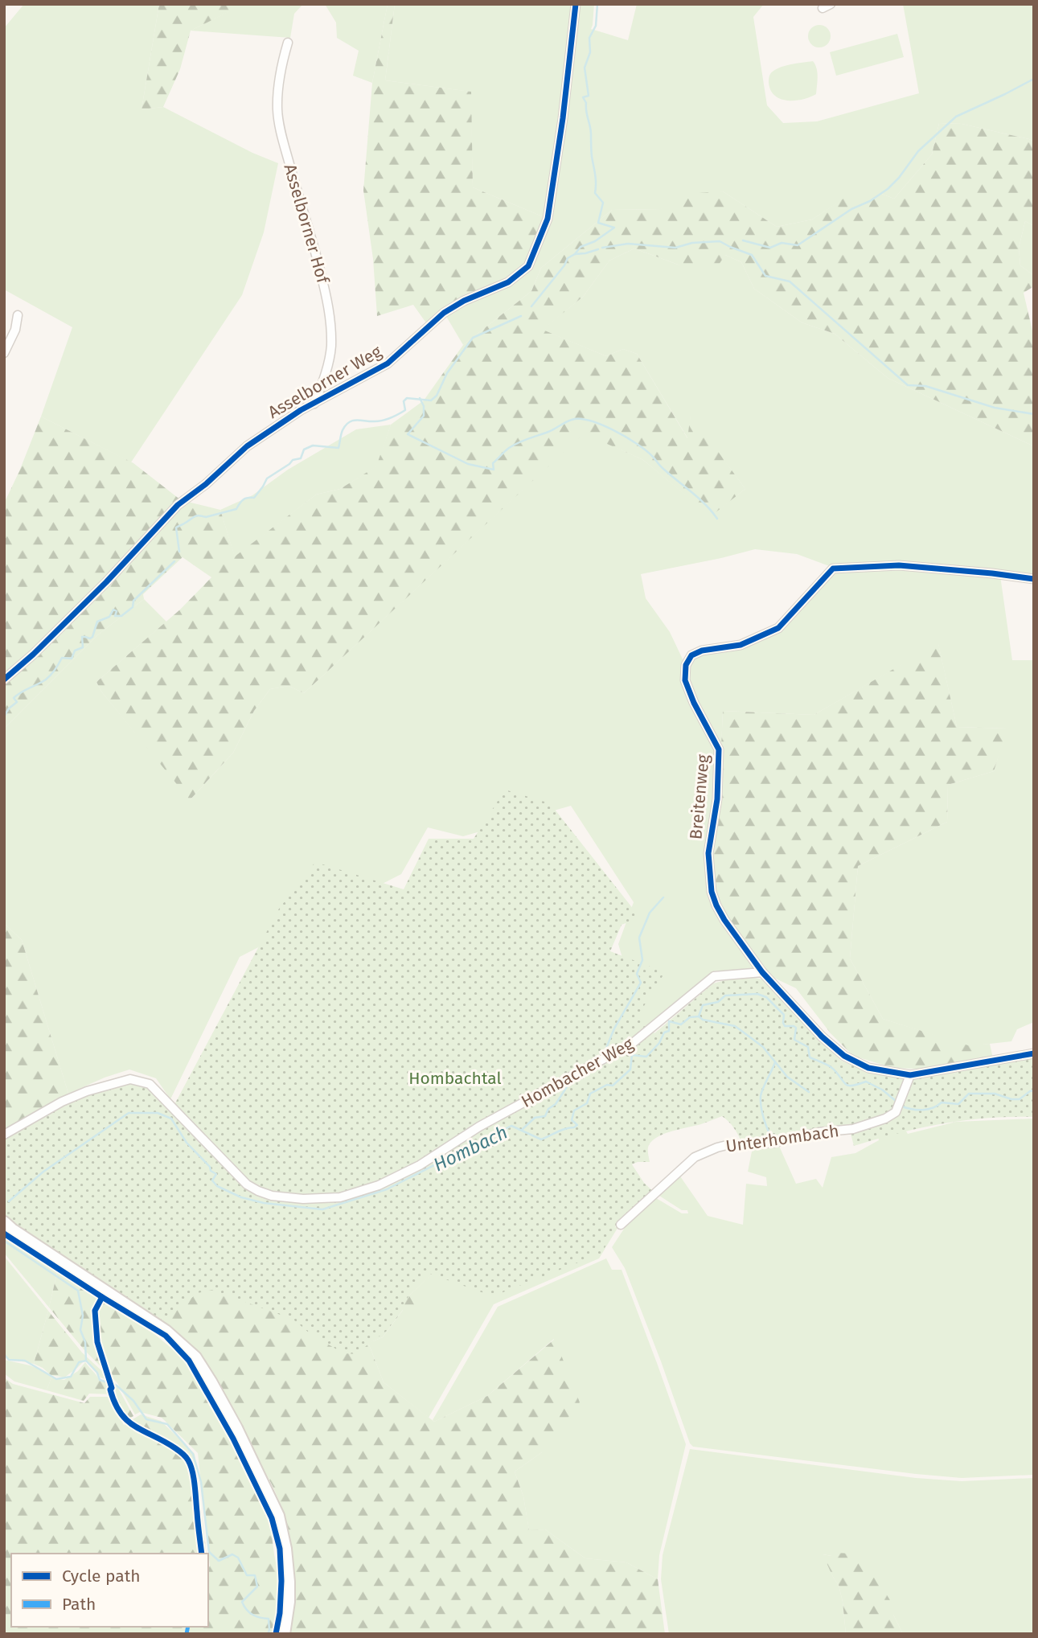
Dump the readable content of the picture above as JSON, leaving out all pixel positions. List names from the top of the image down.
{
  "streets": {
    "street": [
      "Asselborner Hof",
      "Asselborner Weg",
      "Breitenweg",
      "Hombacher Weg",
      "Unterhombach"
    ]
  },
  "crossings": [
    ["Asselborner Hof", "Asselborner Weg"],
    ["Breitenweg", "Hombacher Weg"]
  ],
  "water": ["Hombach"],
  "parks": ["Hombachtal"],
  "legend": ["Cycle path", "Path"]
}
